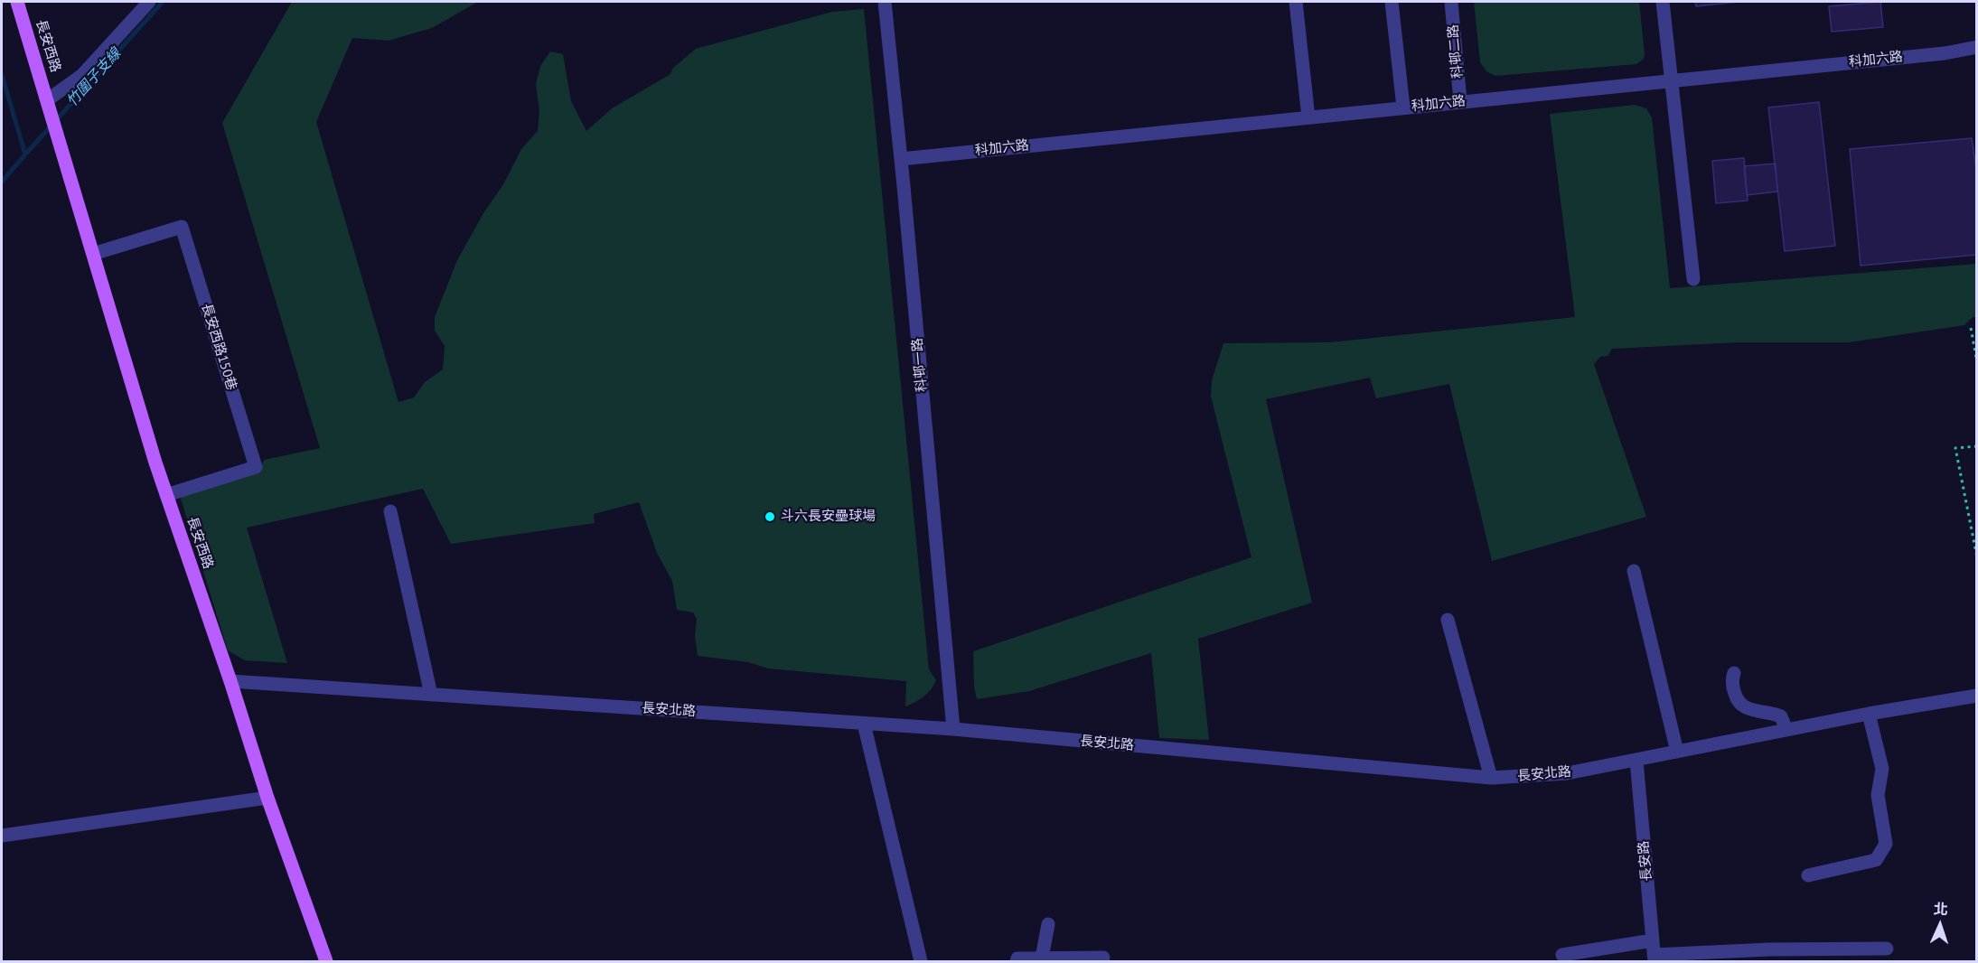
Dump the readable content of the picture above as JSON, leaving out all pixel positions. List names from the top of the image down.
{
  "streets": {
    "main road": ["長安西路"],
    "street": [
      "科邨二路",
      "科加六路",
      "長安西路150巷",
      "科邨一路",
      "長安北路",
      "長安路"
    ]
  },
  "crossings": [
    ["長安西路", "長安西路150巷"],
    ["長安西路", "長安北路"],
    ["科邨二路", "科加六路"],
    ["科加六路", "科邨一路"],
    ["科邨一路", "長安北路"],
    ["長安北路", "長安路"]
  ],
  "water": ["竹圍子支線"],
  "places": ["斗六長安壘球場"],
  "north": "top"
}
